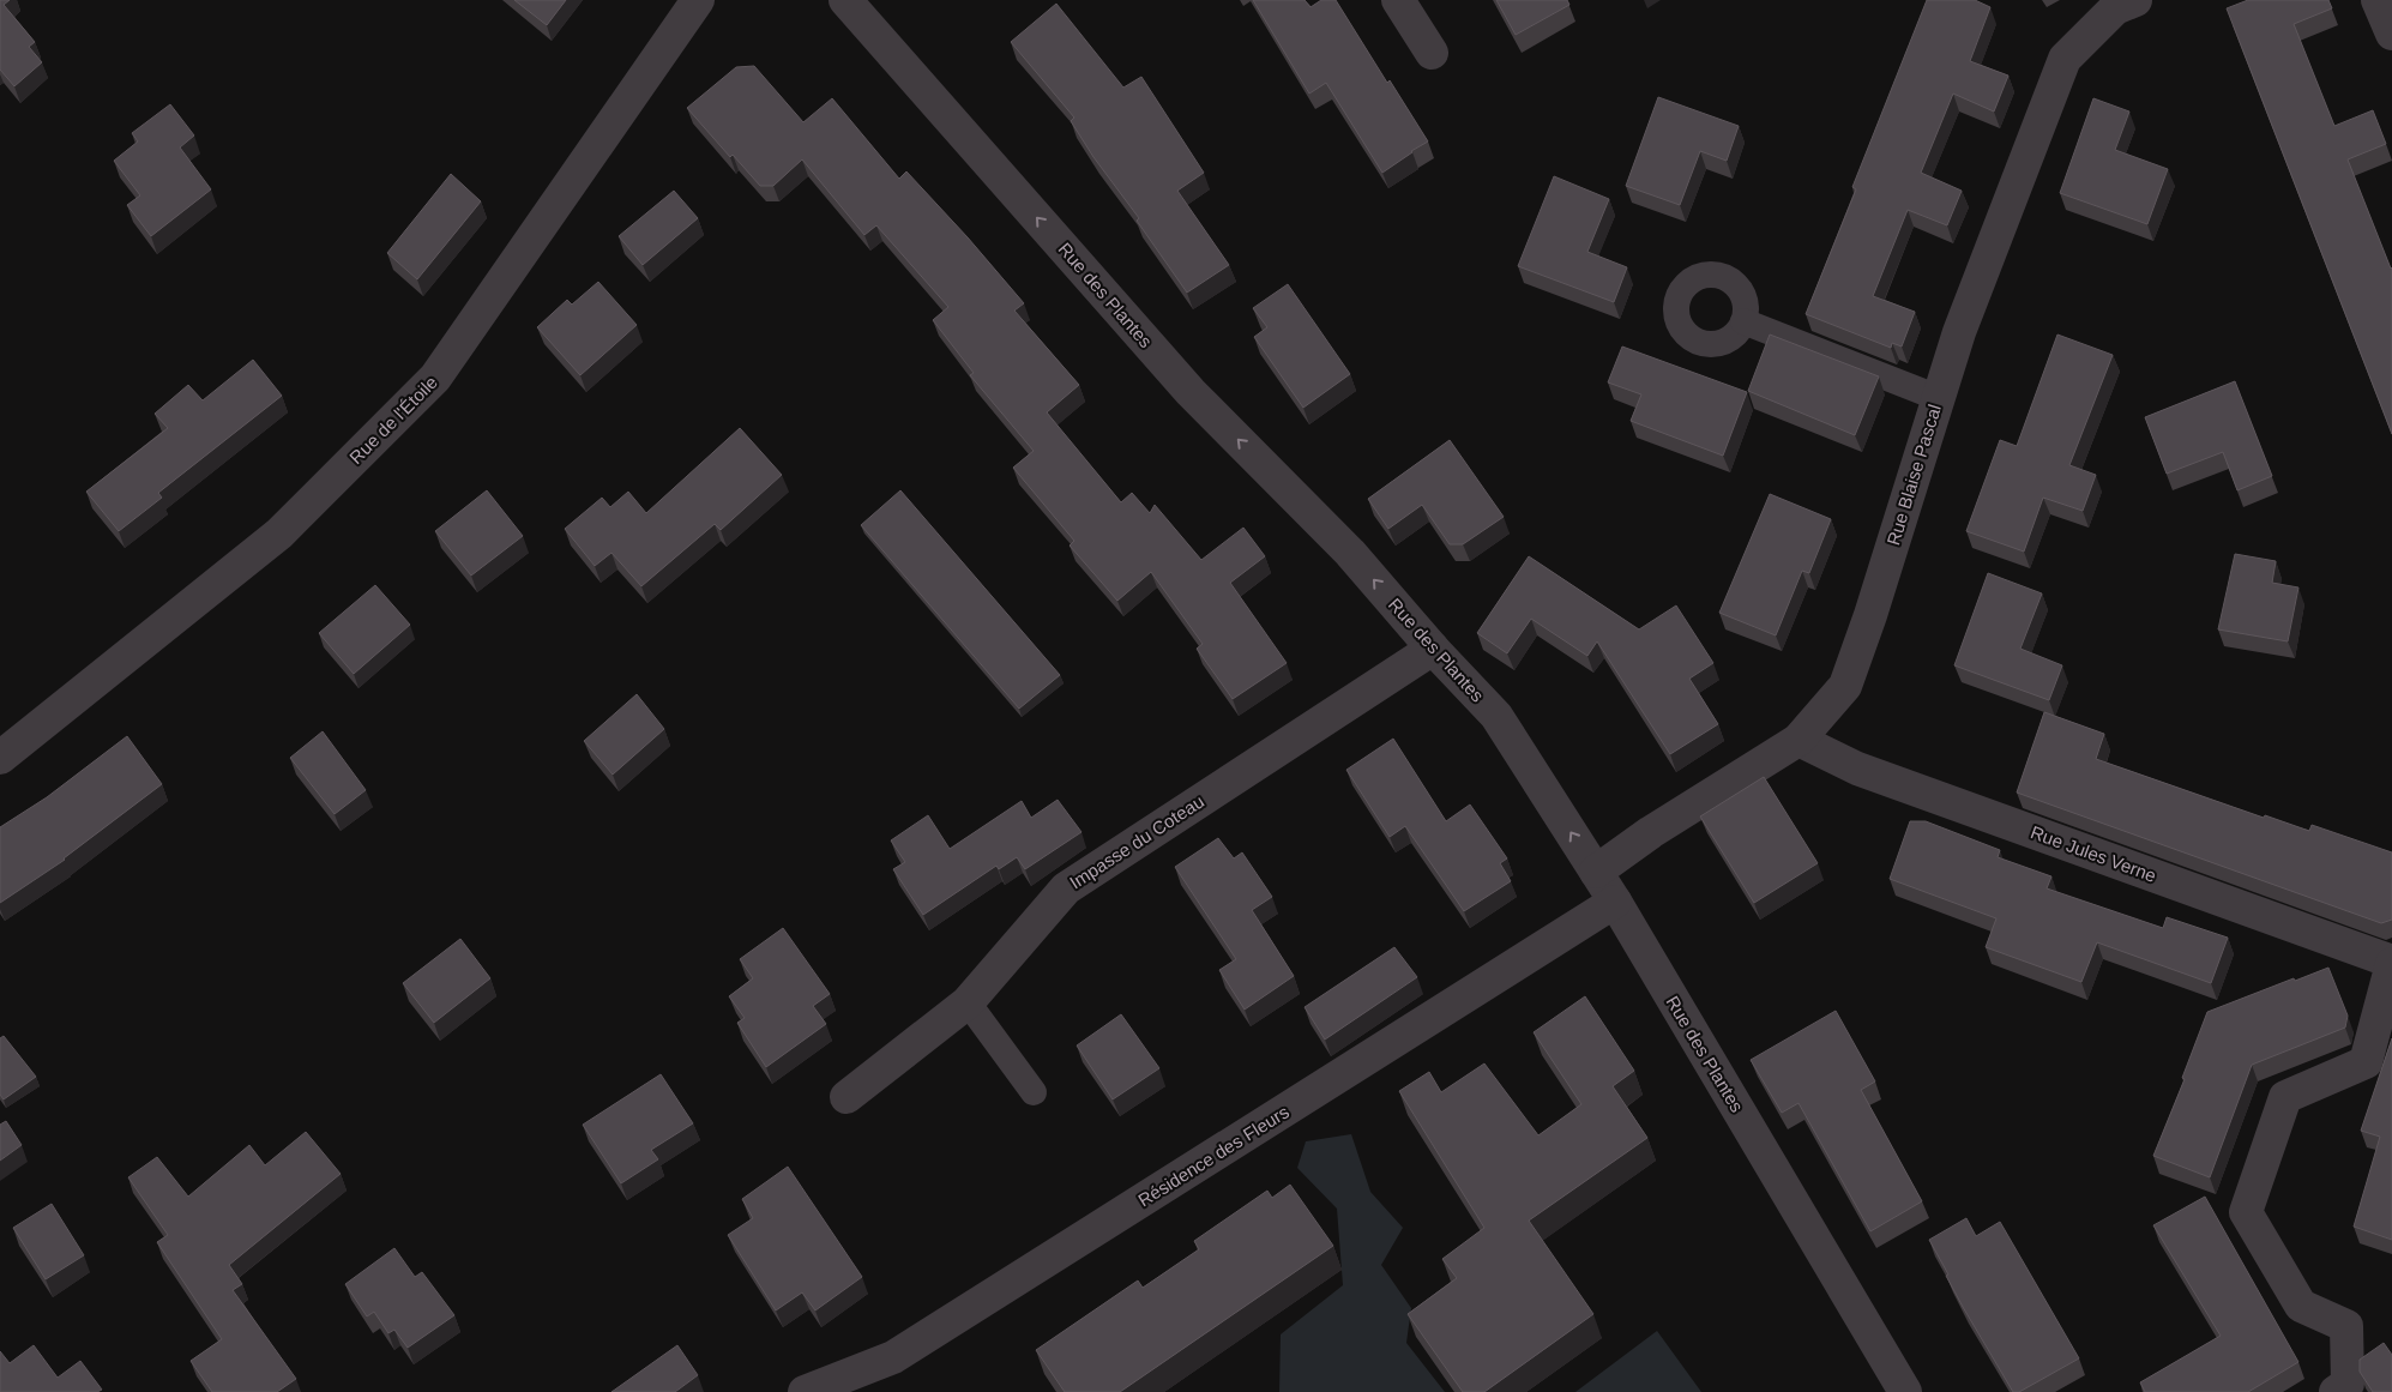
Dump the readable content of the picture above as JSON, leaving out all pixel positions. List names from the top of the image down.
{
  "streets": {
    "street": [
      "Rue des Plantes",
      "Rue de l'Étoile",
      "Rue Blaise Pascal",
      "Impasse du Coteau",
      "Rue Jules Verne",
      "Résidence des Fleurs"
    ]
  },
  "crossings": [
    ["Rue des Plantes", "Rue Blaise Pascal"],
    ["Rue des Plantes", "Impasse du Coteau"],
    ["Rue des Plantes", "Résidence des Fleurs"],
    ["Rue Blaise Pascal", "Rue Jules Verne"]
  ],
  "one_way": ["Rue des Plantes"]
}
